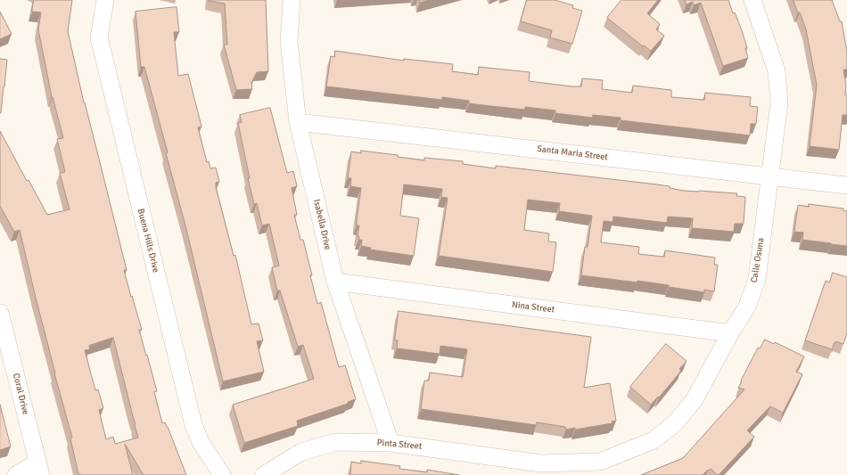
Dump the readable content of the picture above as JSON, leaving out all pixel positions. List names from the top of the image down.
{
  "streets": {
    "street": [
      "Santa Maria Street",
      "Isabella Drive",
      "Buena Hills Drive",
      "Calle Osuna",
      "Nina Street",
      "Coral Drive",
      "Pinta Street"
    ]
  },
  "crossings": [
    ["Santa Maria Street", "Isabella Drive"],
    ["Santa Maria Street", "Calle Osuna"],
    ["Isabella Drive", "Nina Street"],
    ["Isabella Drive", "Pinta Street"],
    ["Calle Osuna", "Nina Street"],
    ["Calle Osuna", "Pinta Street"]
  ]
}
